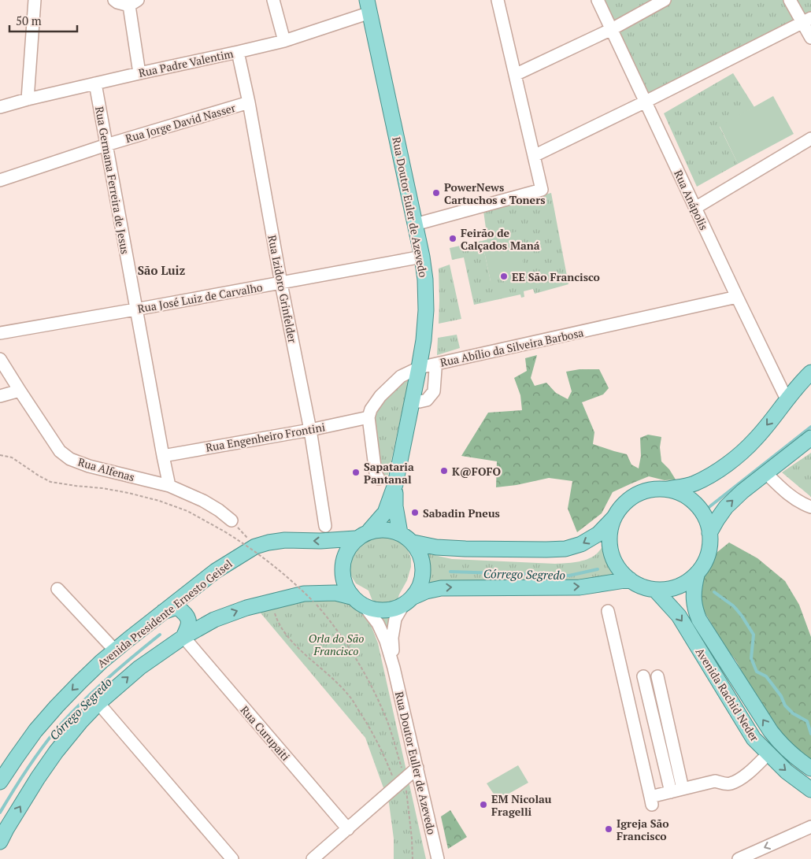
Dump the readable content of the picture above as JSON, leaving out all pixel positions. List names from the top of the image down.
{
  "streets": {
    "main road": ["Rua Doutor Euler de Azevedo", "Avenida Presidente Ernesto Geisel", "Avenida Rachid Neder"],
    "street": [
      "Rua Padre Valentim",
      "Rua Jorge David Nasser",
      "Rua Germana Ferreira de Jesus",
      "Rua Anápolis",
      "Rua Izidoro Grinfelder",
      "Rua José Luiz de Carvalho",
      "Rua Abílio da Silveira Barbosa",
      "Rua Engenheiro Frontini",
      "Rua Alfenas",
      "Rua Curupaiti",
      "Rua Doutor Euller de Azevedo"
    ]
  },
  "crossings": [
    ["Rua Padre Valentim", "Rua Germana Ferreira de Jesus"],
    ["Rua Padre Valentim", "Rua Doutor Euler de Azevedo"],
    ["Rua Padre Valentim", "Rua Izidoro Grinfelder"],
    ["Rua Jorge David Nasser", "Rua Germana Ferreira de Jesus"],
    ["Rua Jorge David Nasser", "Rua Izidoro Grinfelder"],
    ["Rua Germana Ferreira de Jesus", "Rua José Luiz de Carvalho"],
    ["Rua Germana Ferreira de Jesus", "Rua Engenheiro Frontini"],
    ["Rua Germana Ferreira de Jesus", "Rua Alfenas"],
    ["Rua Anápolis", "Rua Abílio da Silveira Barbosa"],
    ["Rua Doutor Euler de Azevedo", "Rua José Luiz de Carvalho"],
    ["Rua Doutor Euler de Azevedo", "Rua Abílio da Silveira Barbosa"],
    ["Rua Izidoro Grinfelder", "Rua José Luiz de Carvalho"],
    ["Rua Izidoro Grinfelder", "Rua Engenheiro Frontini"],
    ["Rua Abílio da Silveira Barbosa", "Rua Engenheiro Frontini"],
    ["Avenida Presidente Ernesto Geisel", "Rua Doutor Euller de Azevedo"]
  ],
  "districts": ["São Luiz"],
  "water": ["Córrego Segredo"],
  "parks": ["Orla do São Francisco"],
  "places": [
    "PowerNews Cartuchos e Toners",
    "Feirão de Calçados Maná",
    "EE São Francisco",
    "K@FOFO",
    "Sapataria Pantanal",
    "Sabadin Pneus",
    "EM Nicolau Fragelli",
    "Igreja São Francisco"
  ],
  "scale_bar": "50 m"
}
